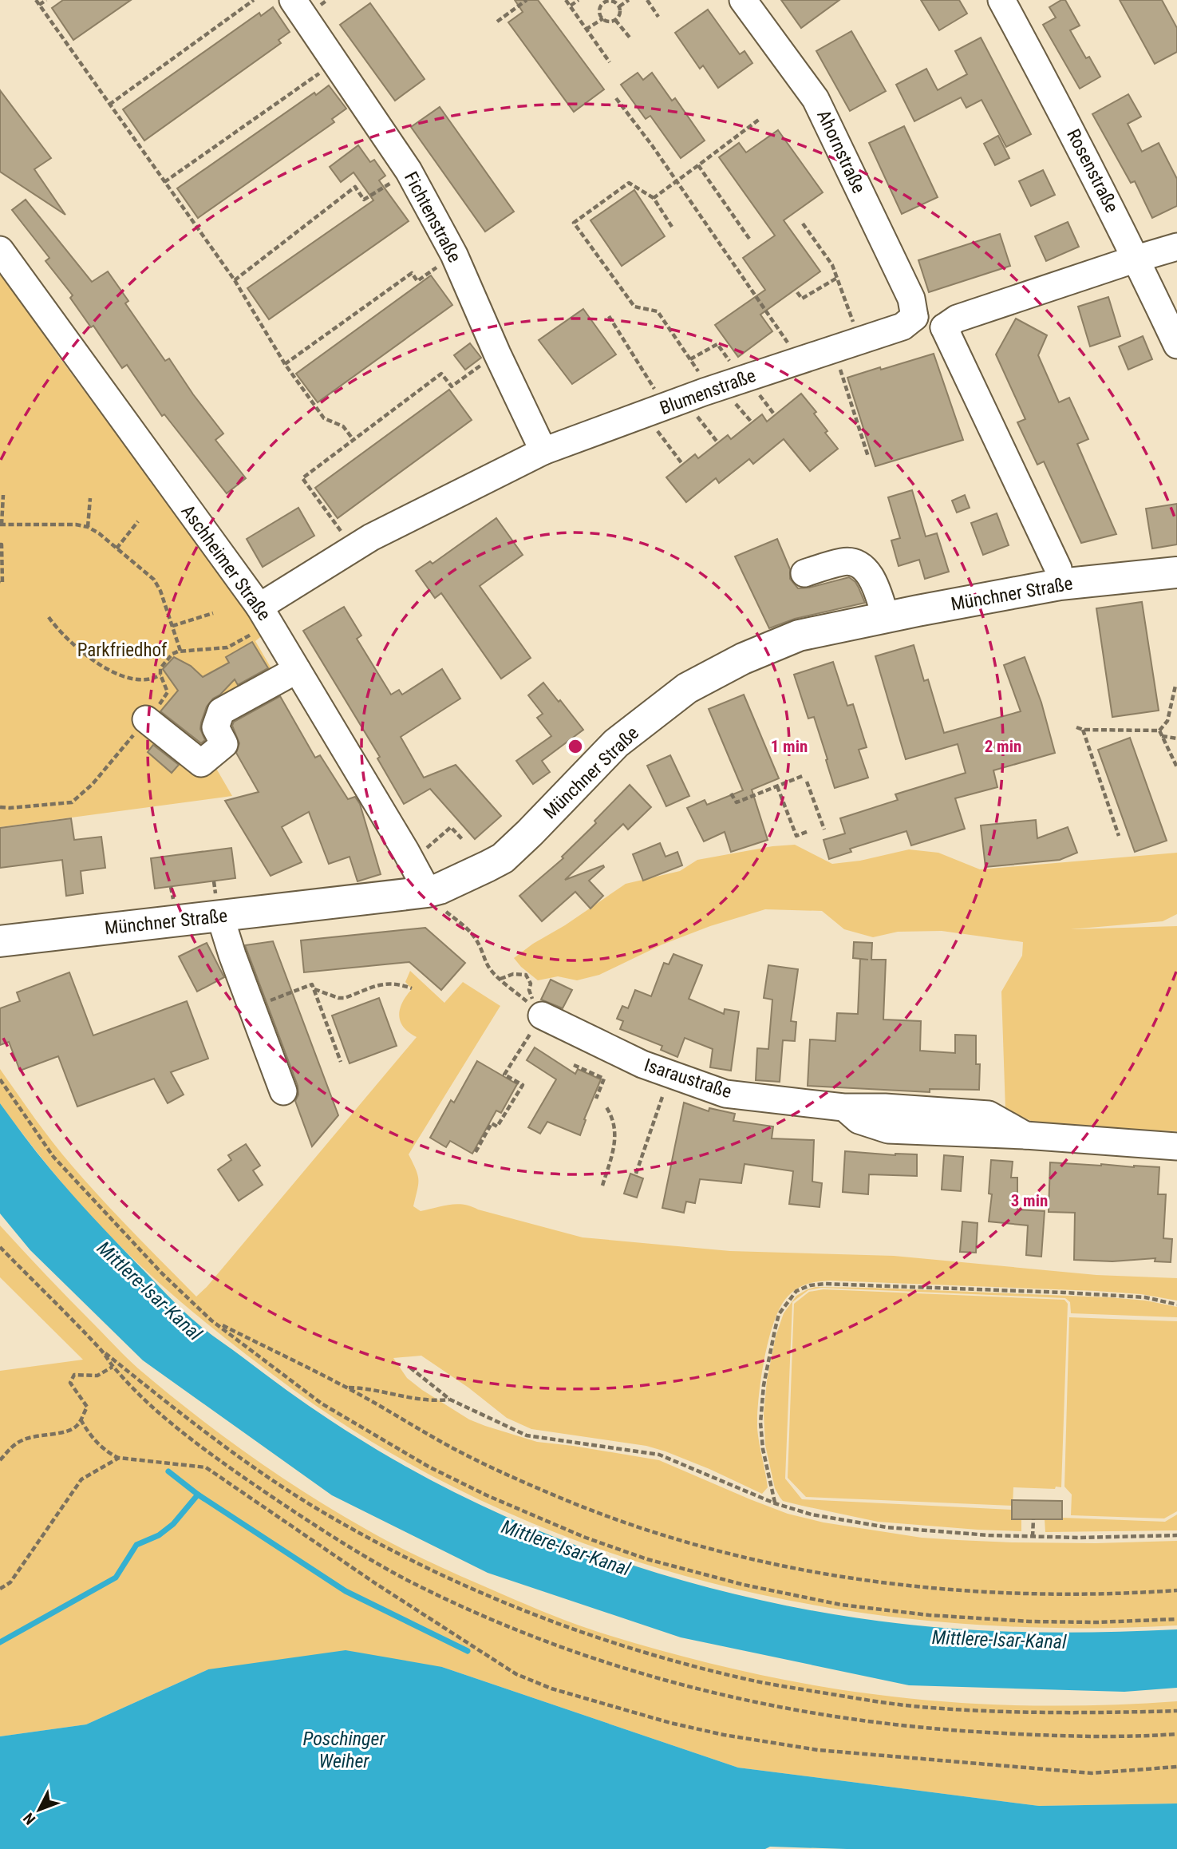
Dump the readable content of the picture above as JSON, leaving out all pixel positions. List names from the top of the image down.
{
  "streets": {
    "main road": ["Münchner Straße"],
    "street": [
      "Ahornstraße",
      "Rosenstraße",
      "Fichtenstraße",
      "Blumenstraße",
      "Aschheimer Straße",
      "Isaraustraße"
    ]
  },
  "crossings": [
    ["Ahornstraße", "Blumenstraße"],
    ["Fichtenstraße", "Blumenstraße"],
    ["Blumenstraße", "Aschheimer Straße"],
    ["Aschheimer Straße", "Münchner Straße"]
  ],
  "water": ["Mittlere-Isar-Kanal", "Poschinger Weiher"],
  "parks": ["Parkfriedhof"],
  "north": "bottom left",
  "rings": ["1 min", "2 min", "3 min"]
}
